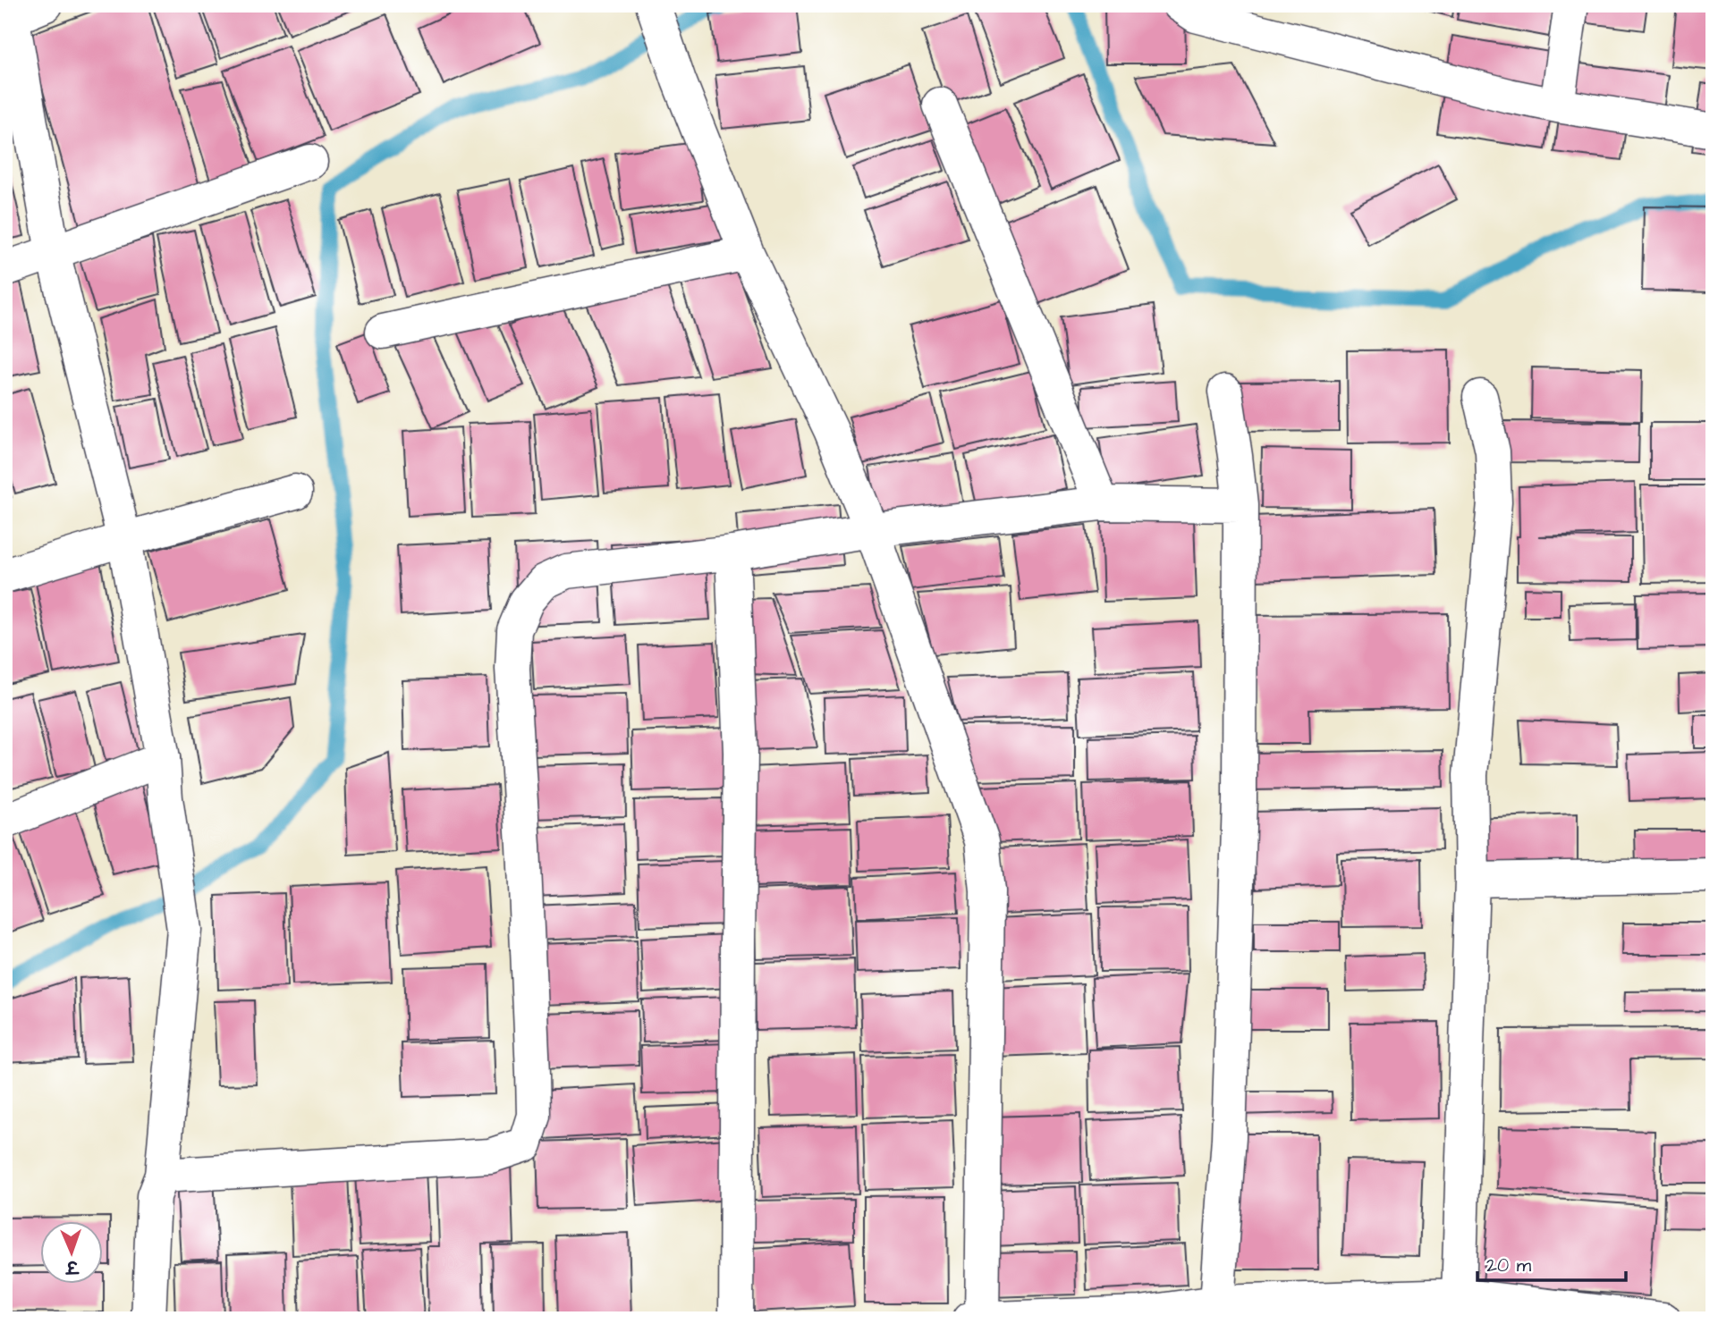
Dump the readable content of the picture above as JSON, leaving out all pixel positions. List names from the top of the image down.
{
  "scale_bar": "20 m",
  "north": "bottom"
}
